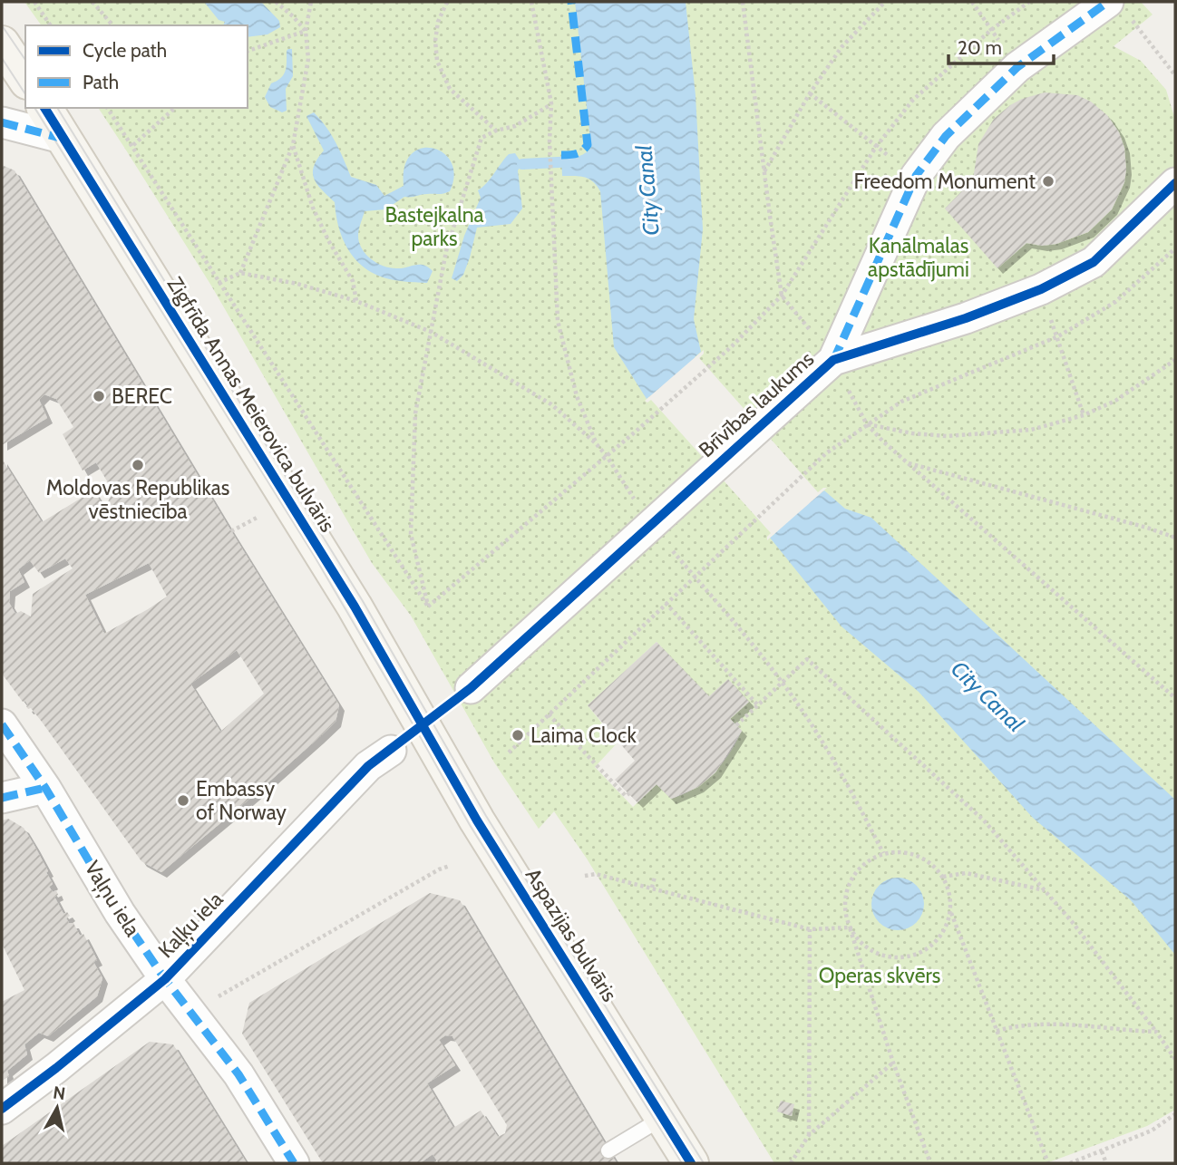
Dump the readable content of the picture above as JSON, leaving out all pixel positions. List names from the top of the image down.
{
  "streets": {
    "street": [
      "Zigfrīda Annas Meierovica bulvāris",
      "Brīvības laukums",
      "Vaļņu iela",
      "Kaļķu iela",
      "Aspazijas bulvāris"
    ]
  },
  "crossings": [
    ["Zigfrīda Annas Meierovica bulvāris", "Aspazijas bulvāris"],
    ["Vaļņu iela", "Kaļķu iela"]
  ],
  "water": ["City Canal"],
  "parks": ["Bastejkalna parks", "Kanālmalas apstādījumi", "Operas skvērs"],
  "places": [
    "Freedom Monument",
    "BEREC",
    "Moldovas Republikas vēstniecība",
    "Laima Clock",
    "Embassy of Norway"
  ],
  "legend": ["Cycle path", "Path"],
  "scale_bar": "20 m",
  "north": "top"
}
